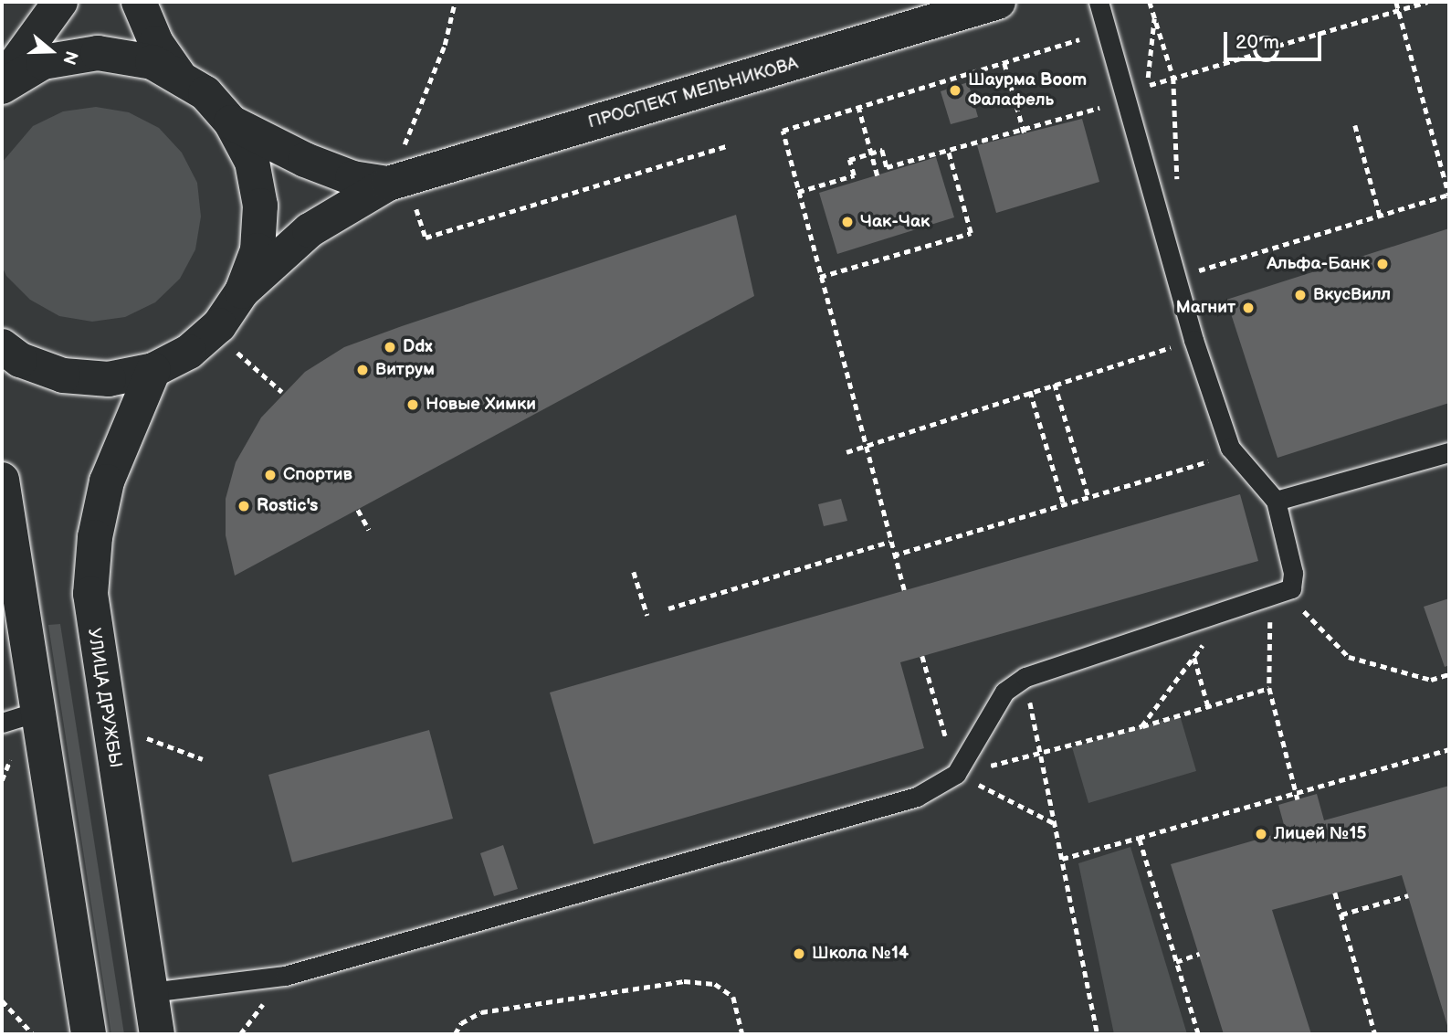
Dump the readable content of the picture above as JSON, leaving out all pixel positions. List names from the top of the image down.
{
  "streets": {
    "main road": ["ПРОСПЕКТ МЕЛЬНИКОВА", "УЛИЦА ДРУЖБЫ"]
  },
  "places": [
    "Шаурма Boom Фалафель",
    "Чак-Чак",
    "Альфа-Банк",
    "ВкусВилл",
    "Магнит",
    "Ddx",
    "Витрум",
    "Новые Химки",
    "Спортив",
    "Rostic's",
    "Лицей №15",
    "Школа №14"
  ],
  "scale_bar": "20 m",
  "north": "right"
}
